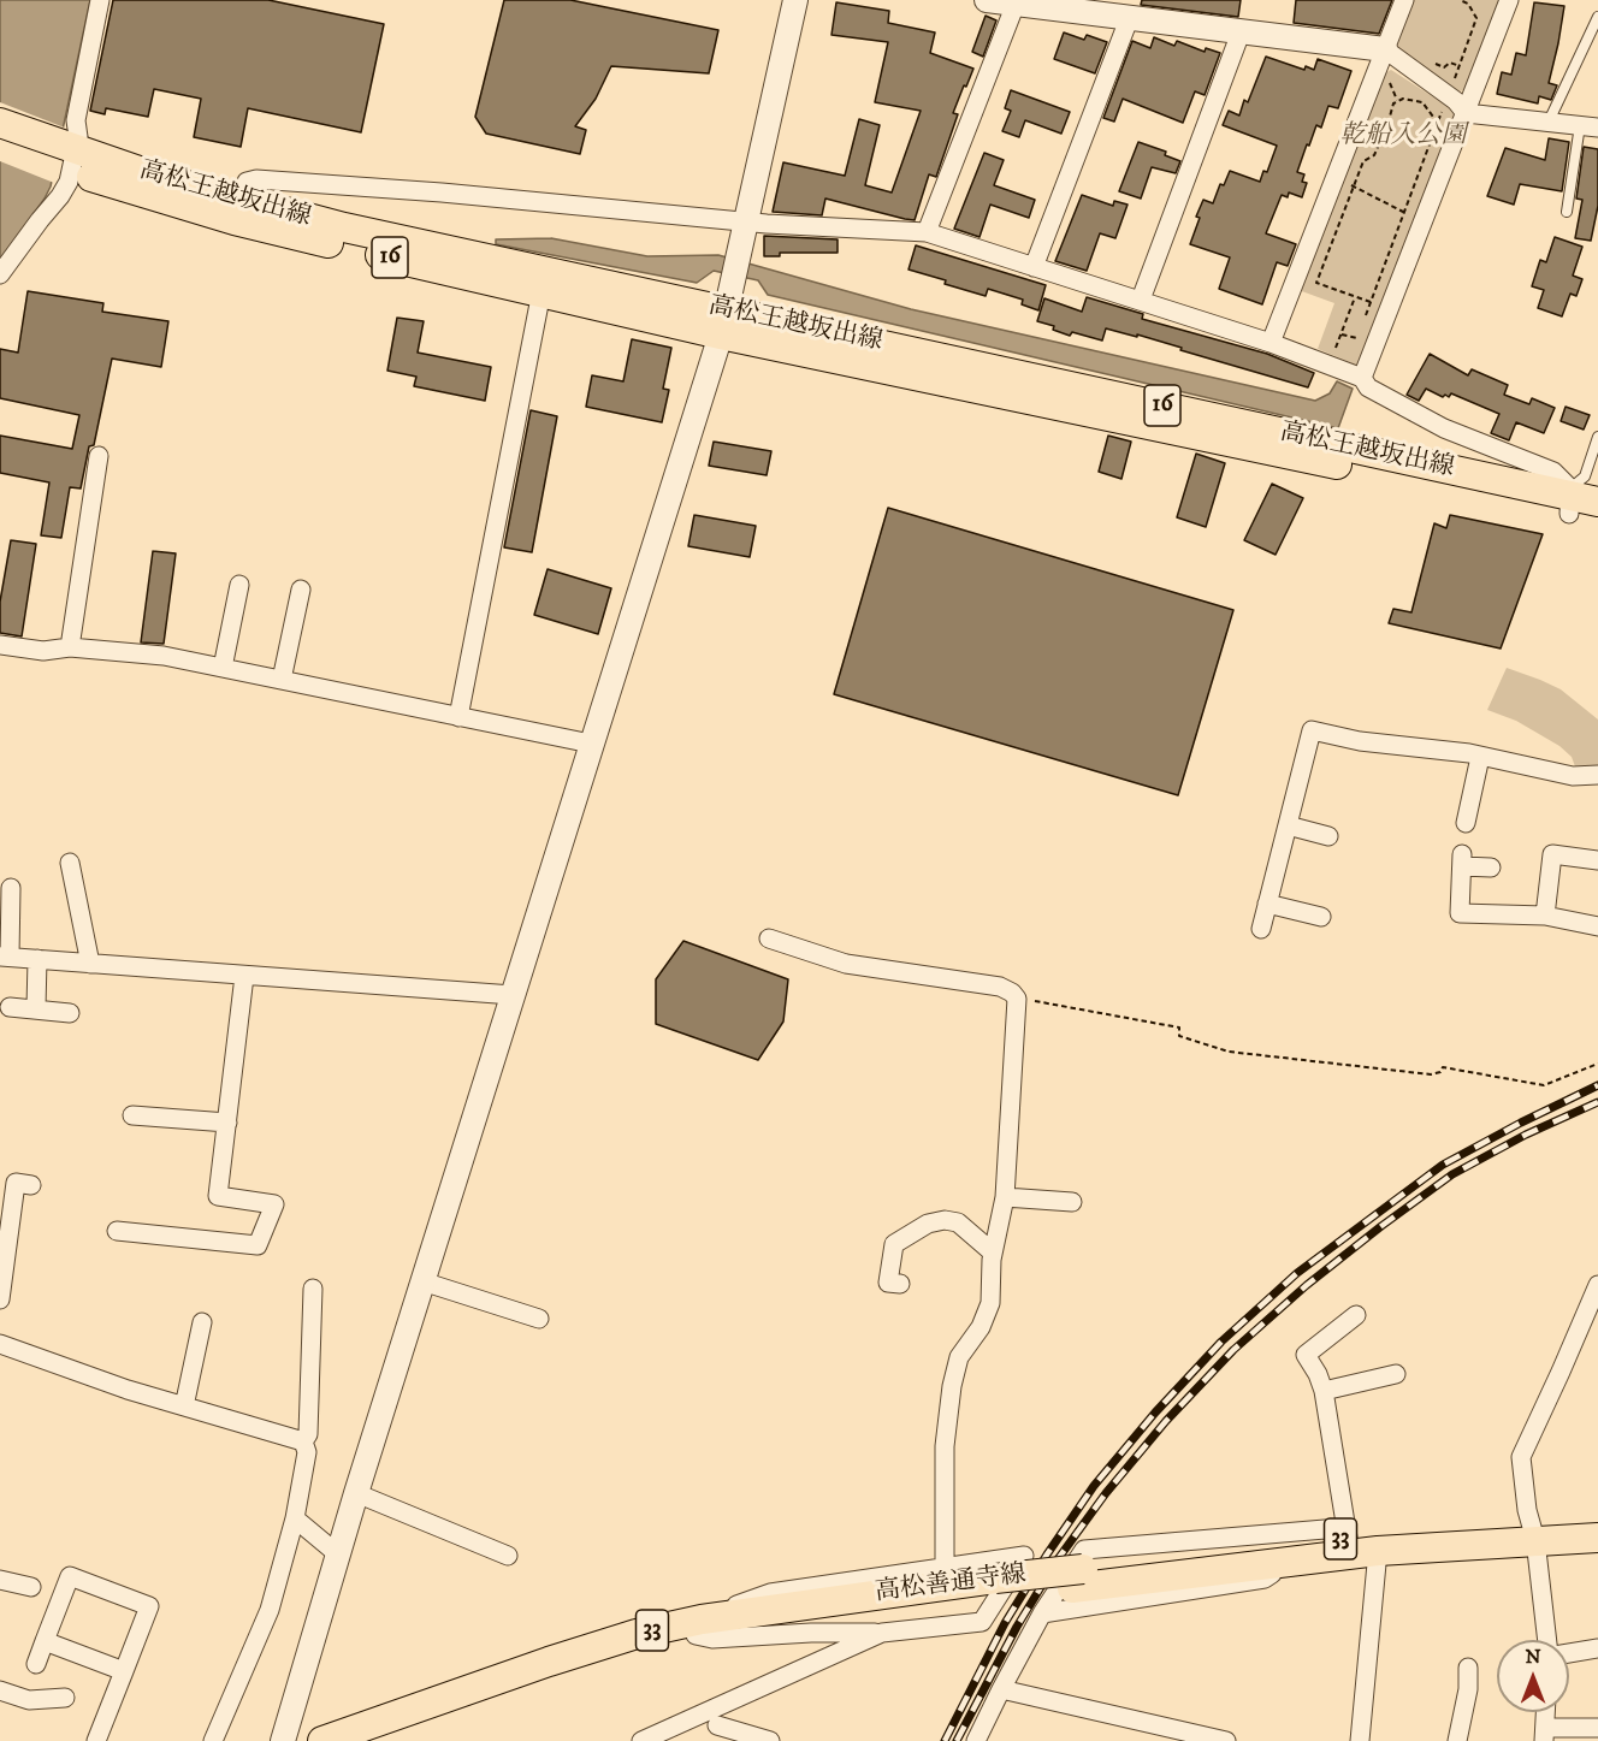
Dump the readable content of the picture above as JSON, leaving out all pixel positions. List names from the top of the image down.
{
  "streets": {
    "main road": [
      "高松王越坂出線",
      "16",
      "33",
      "高松善通寺線"
    ]
  },
  "parks": ["乾船入公園"],
  "north": "top"
}
